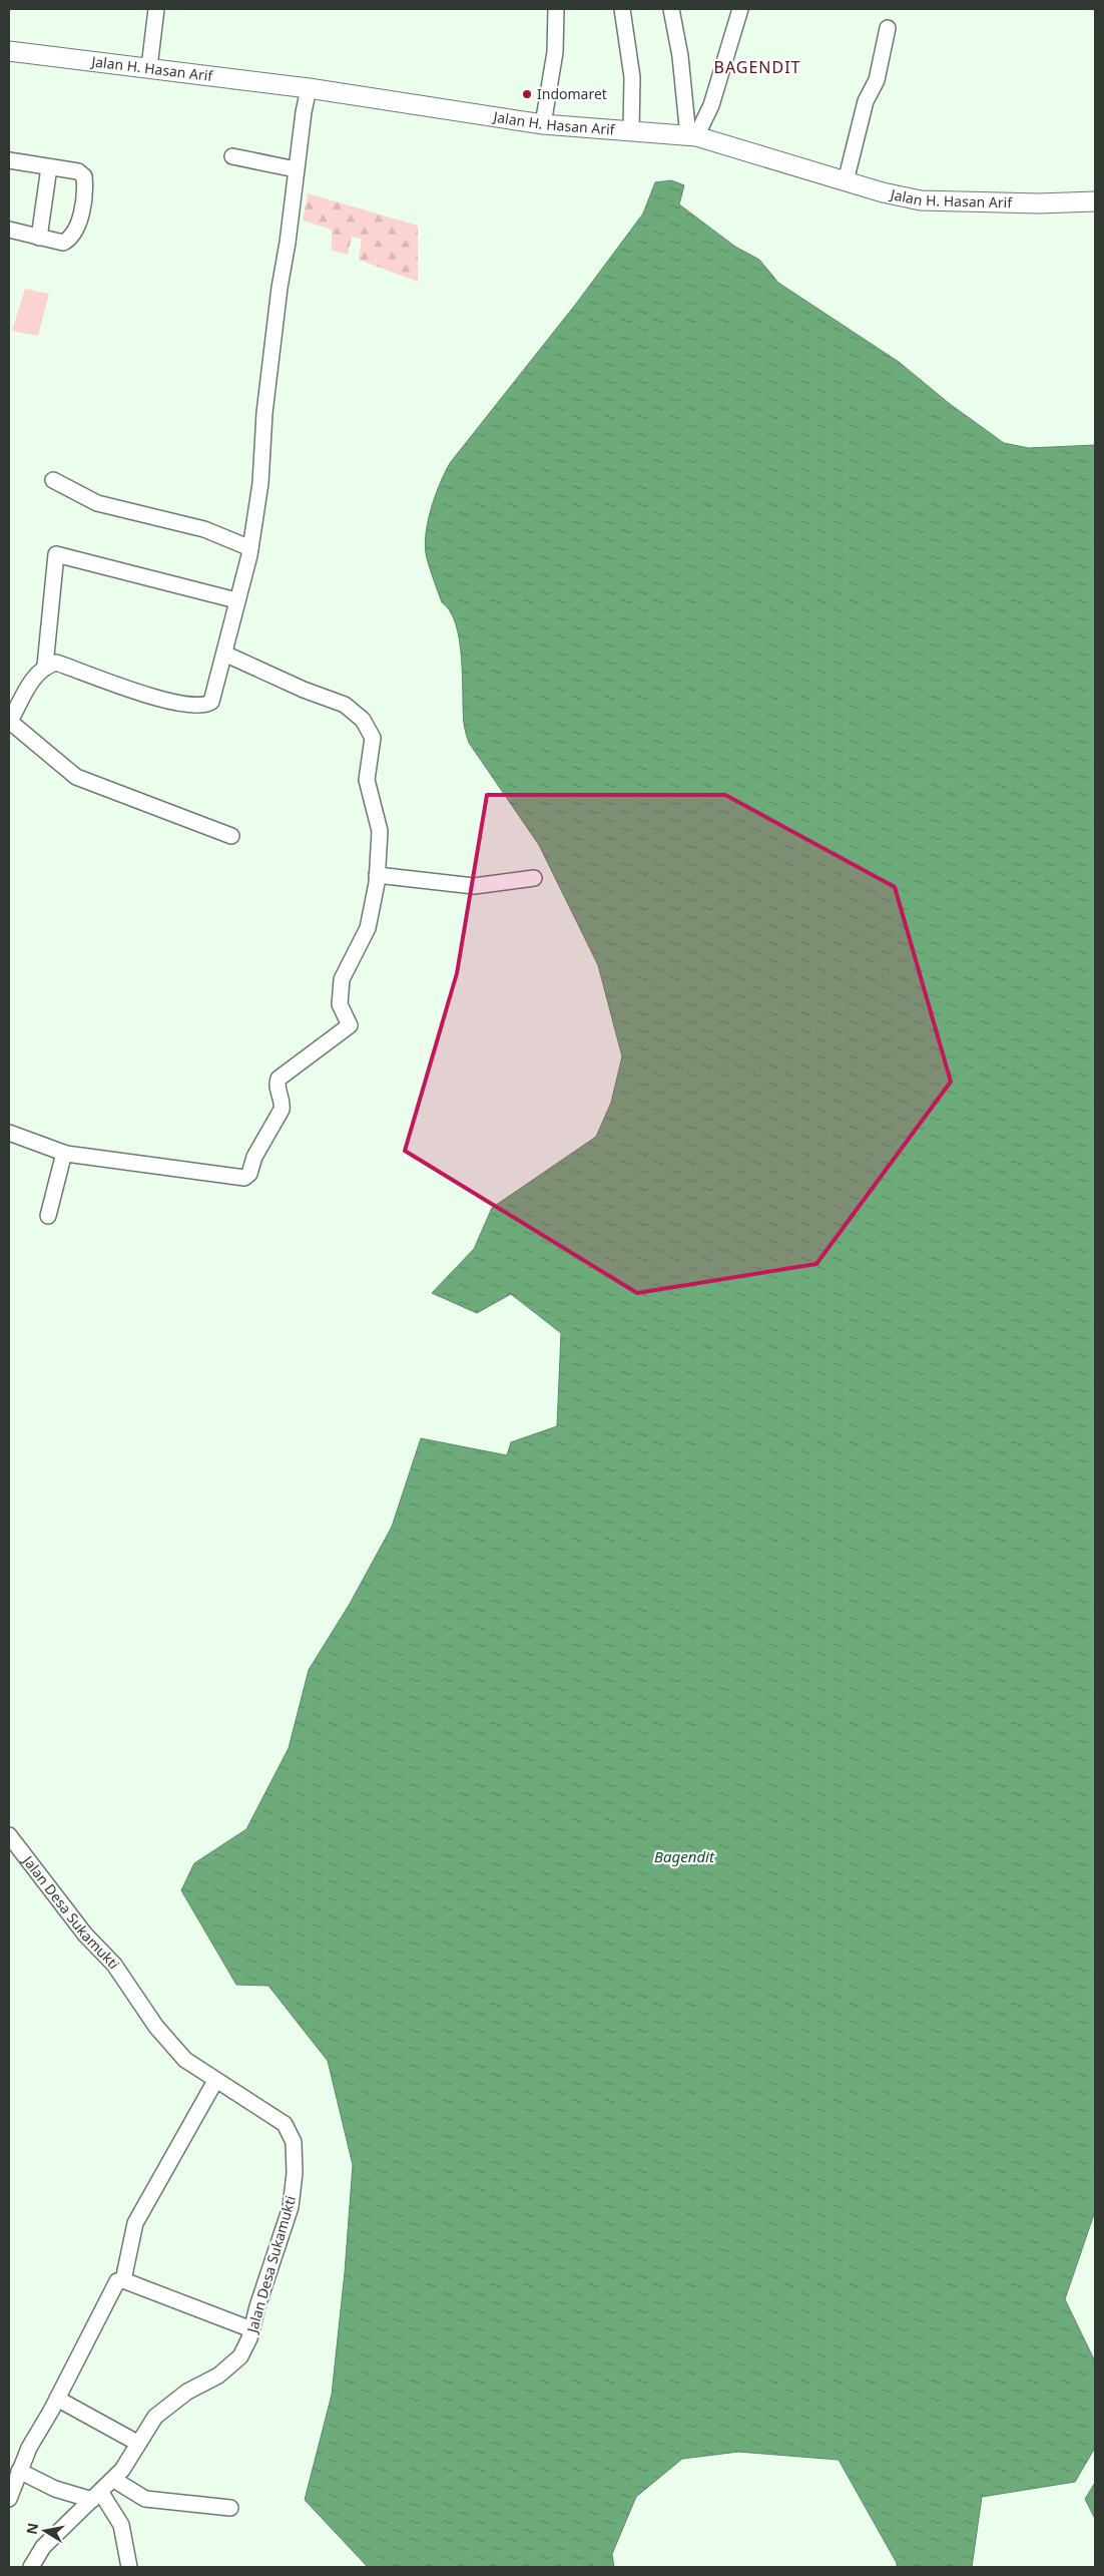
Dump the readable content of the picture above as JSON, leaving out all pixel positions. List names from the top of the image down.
{
  "streets": {
    "main road": ["Jalan H. Hasan Arif"],
    "street": ["Jalan Desa Sukamukti"]
  },
  "districts": ["BAGENDIT"],
  "water": ["Bagendit"],
  "places": ["Indomaret"],
  "north": "left"
}
